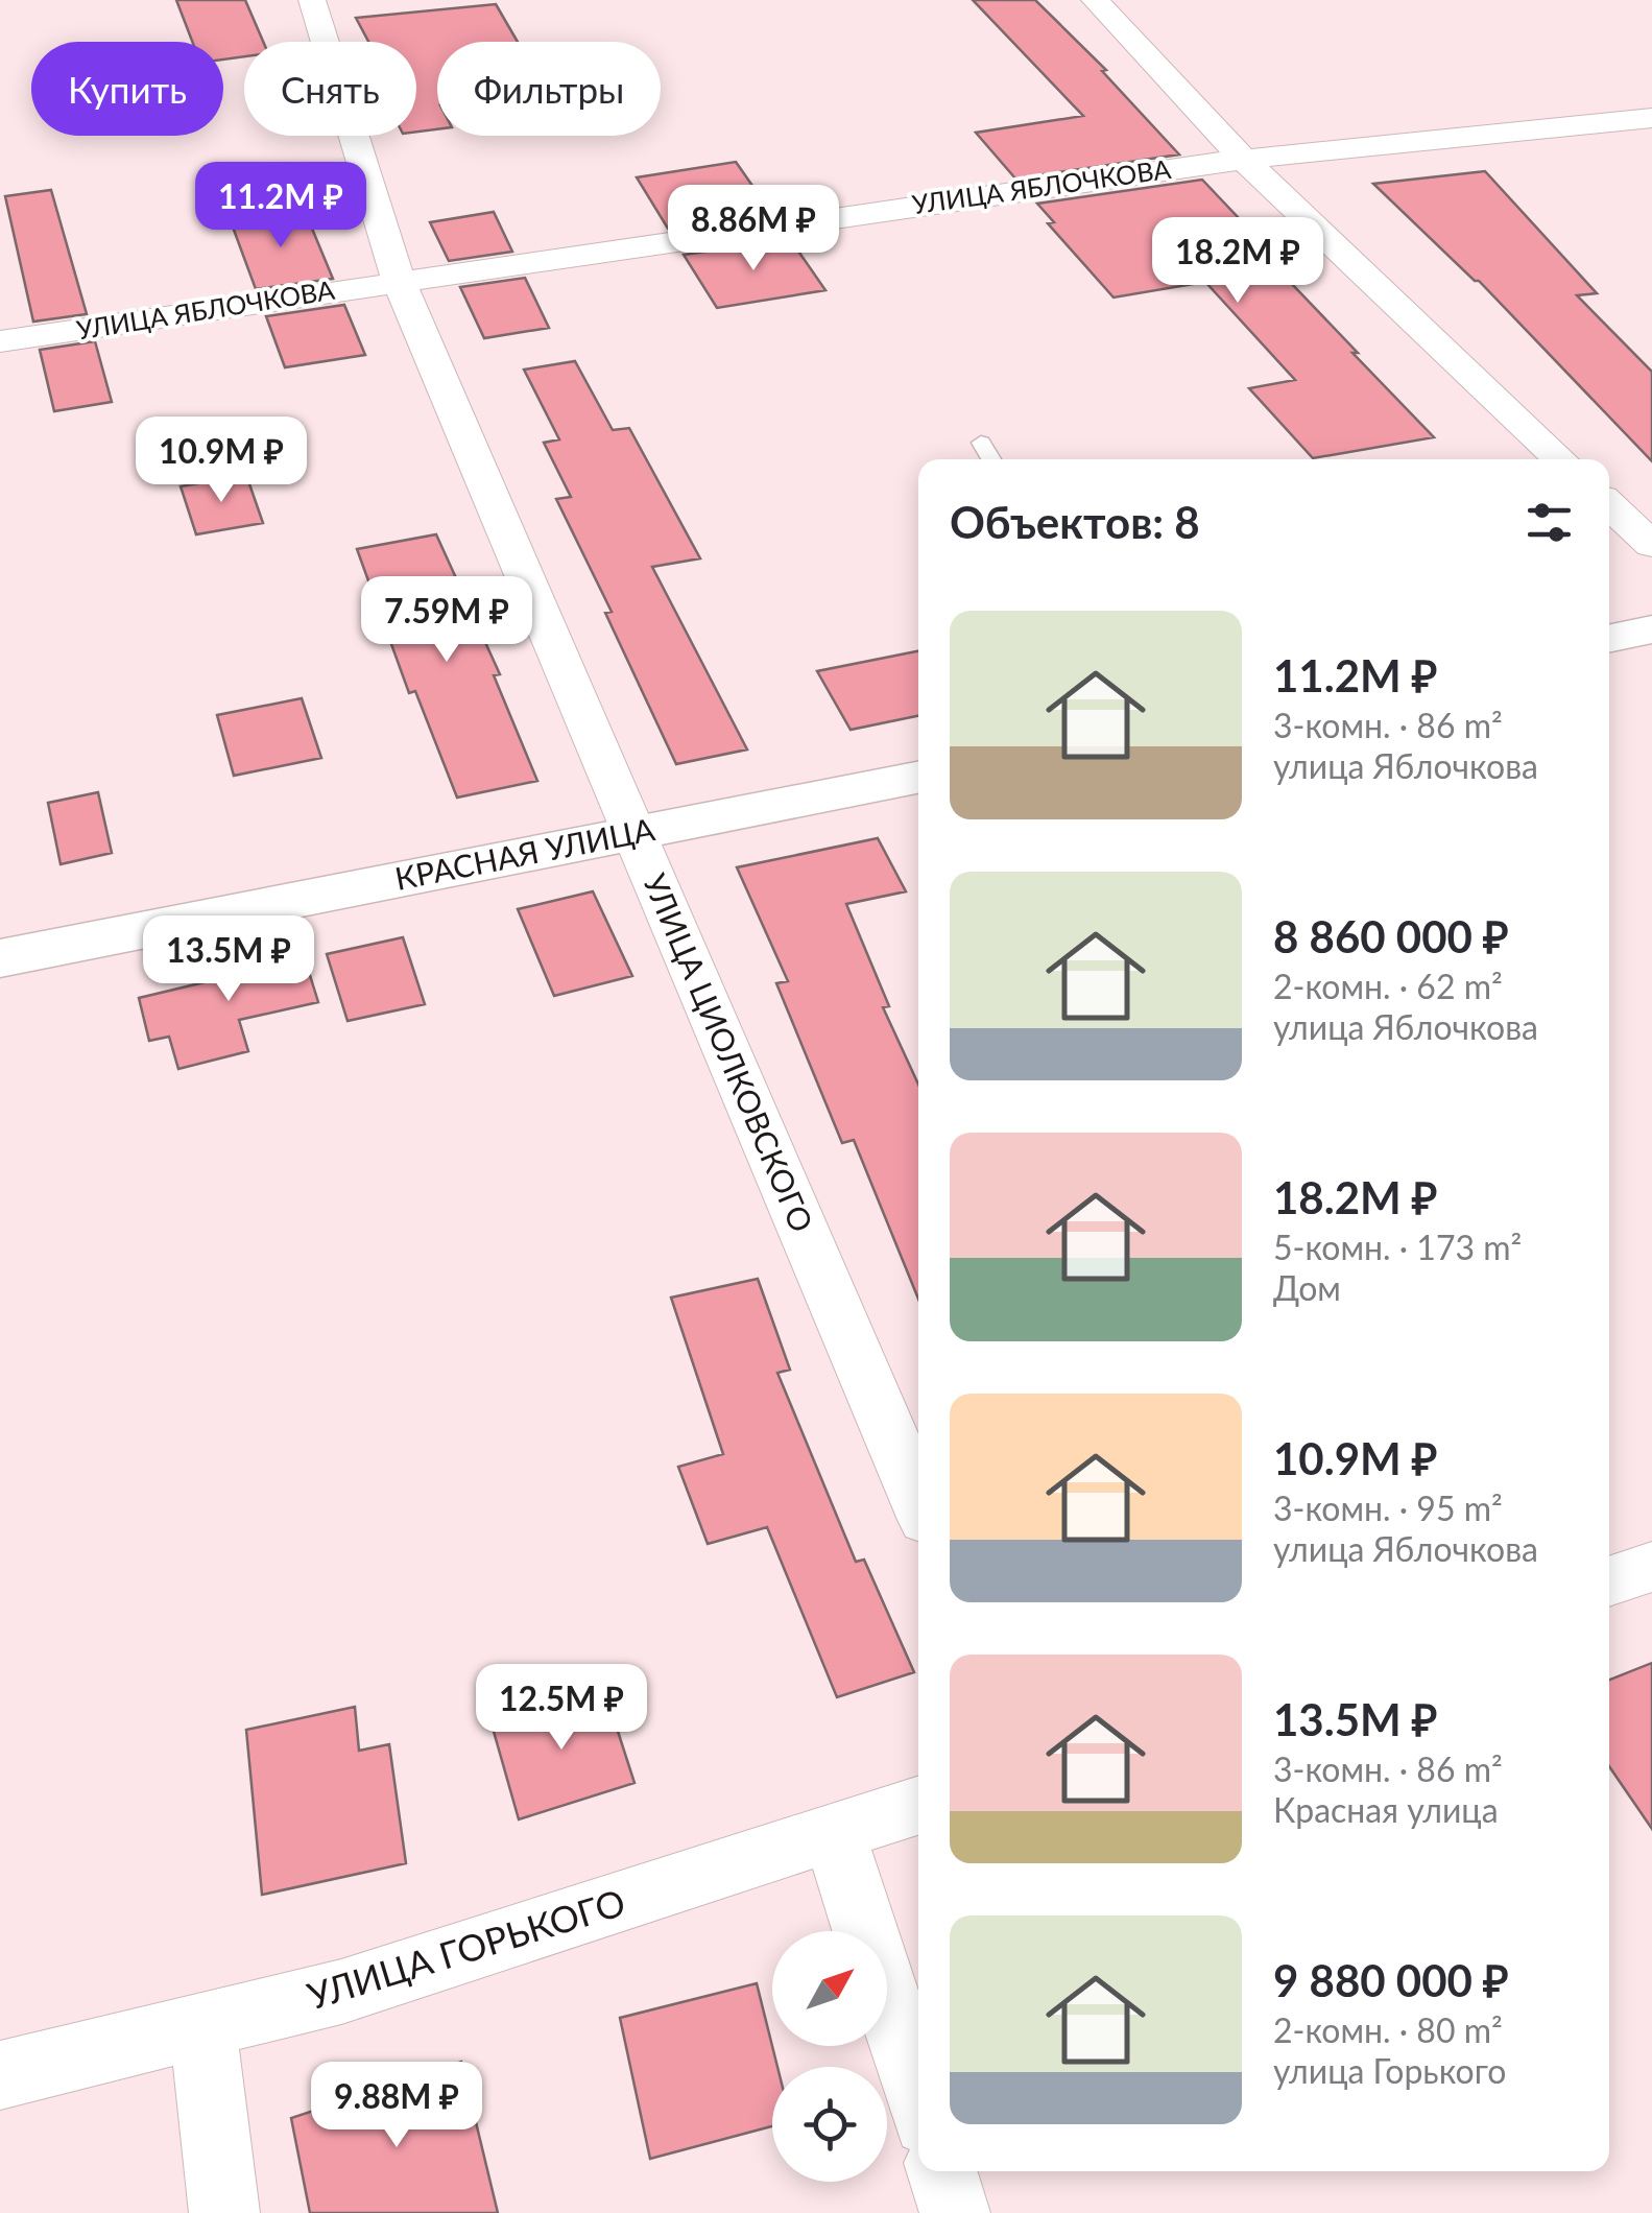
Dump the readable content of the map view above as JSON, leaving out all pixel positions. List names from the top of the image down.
{
  "streets": {
    "main road": ["КРАСНАЯ УЛИЦА"],
    "street": ["УЛИЦА ЯБЛОЧКОВА", "УЛИЦА ЦИОЛКОВСКОГО", "УЛИЦА ГОРЬКОГО"]
  },
  "crossings": [
    ["УЛИЦА ЯБЛОЧКОВА", "УЛИЦА ЦИОЛКОВСКОГО"],
    ["КРАСНАЯ УЛИЦА", "УЛИЦА ЦИОЛКОВСКОГО"]
  ],
  "north": "top right",
  "page": {
    "chip": ["Купить", "Снять", "Фильтры"],
    "price": [
      "11.2M ₽",
      "8.86M ₽",
      "18.2M ₽",
      "10.9M ₽",
      "7.59M ₽",
      "13.5M ₽",
      "12.5M ₽",
      "9.88M ₽"
    ],
    "heading": "Объектов: 8",
    "list": [
      {
        "name": "11.2M ₽",
        "note": "3-комн. · 86 m² · улица Яблочкова"
      },
      {
        "name": "8 860 000 ₽",
        "note": "2-комн. · 62 m² · улица Яблочкова"
      },
      {
        "name": "18.2M ₽",
        "note": "5-комн. · 173 m² · Дом"
      },
      {
        "name": "10.9M ₽",
        "note": "3-комн. · 95 m² · улица Яблочкова"
      },
      {
        "name": "13.5M ₽",
        "note": "3-комн. · 86 m² · Красная улица"
      },
      {
        "name": "9 880 000 ₽",
        "note": "2-комн. · 80 m² · улица Горького"
      }
    ]
  }
}
